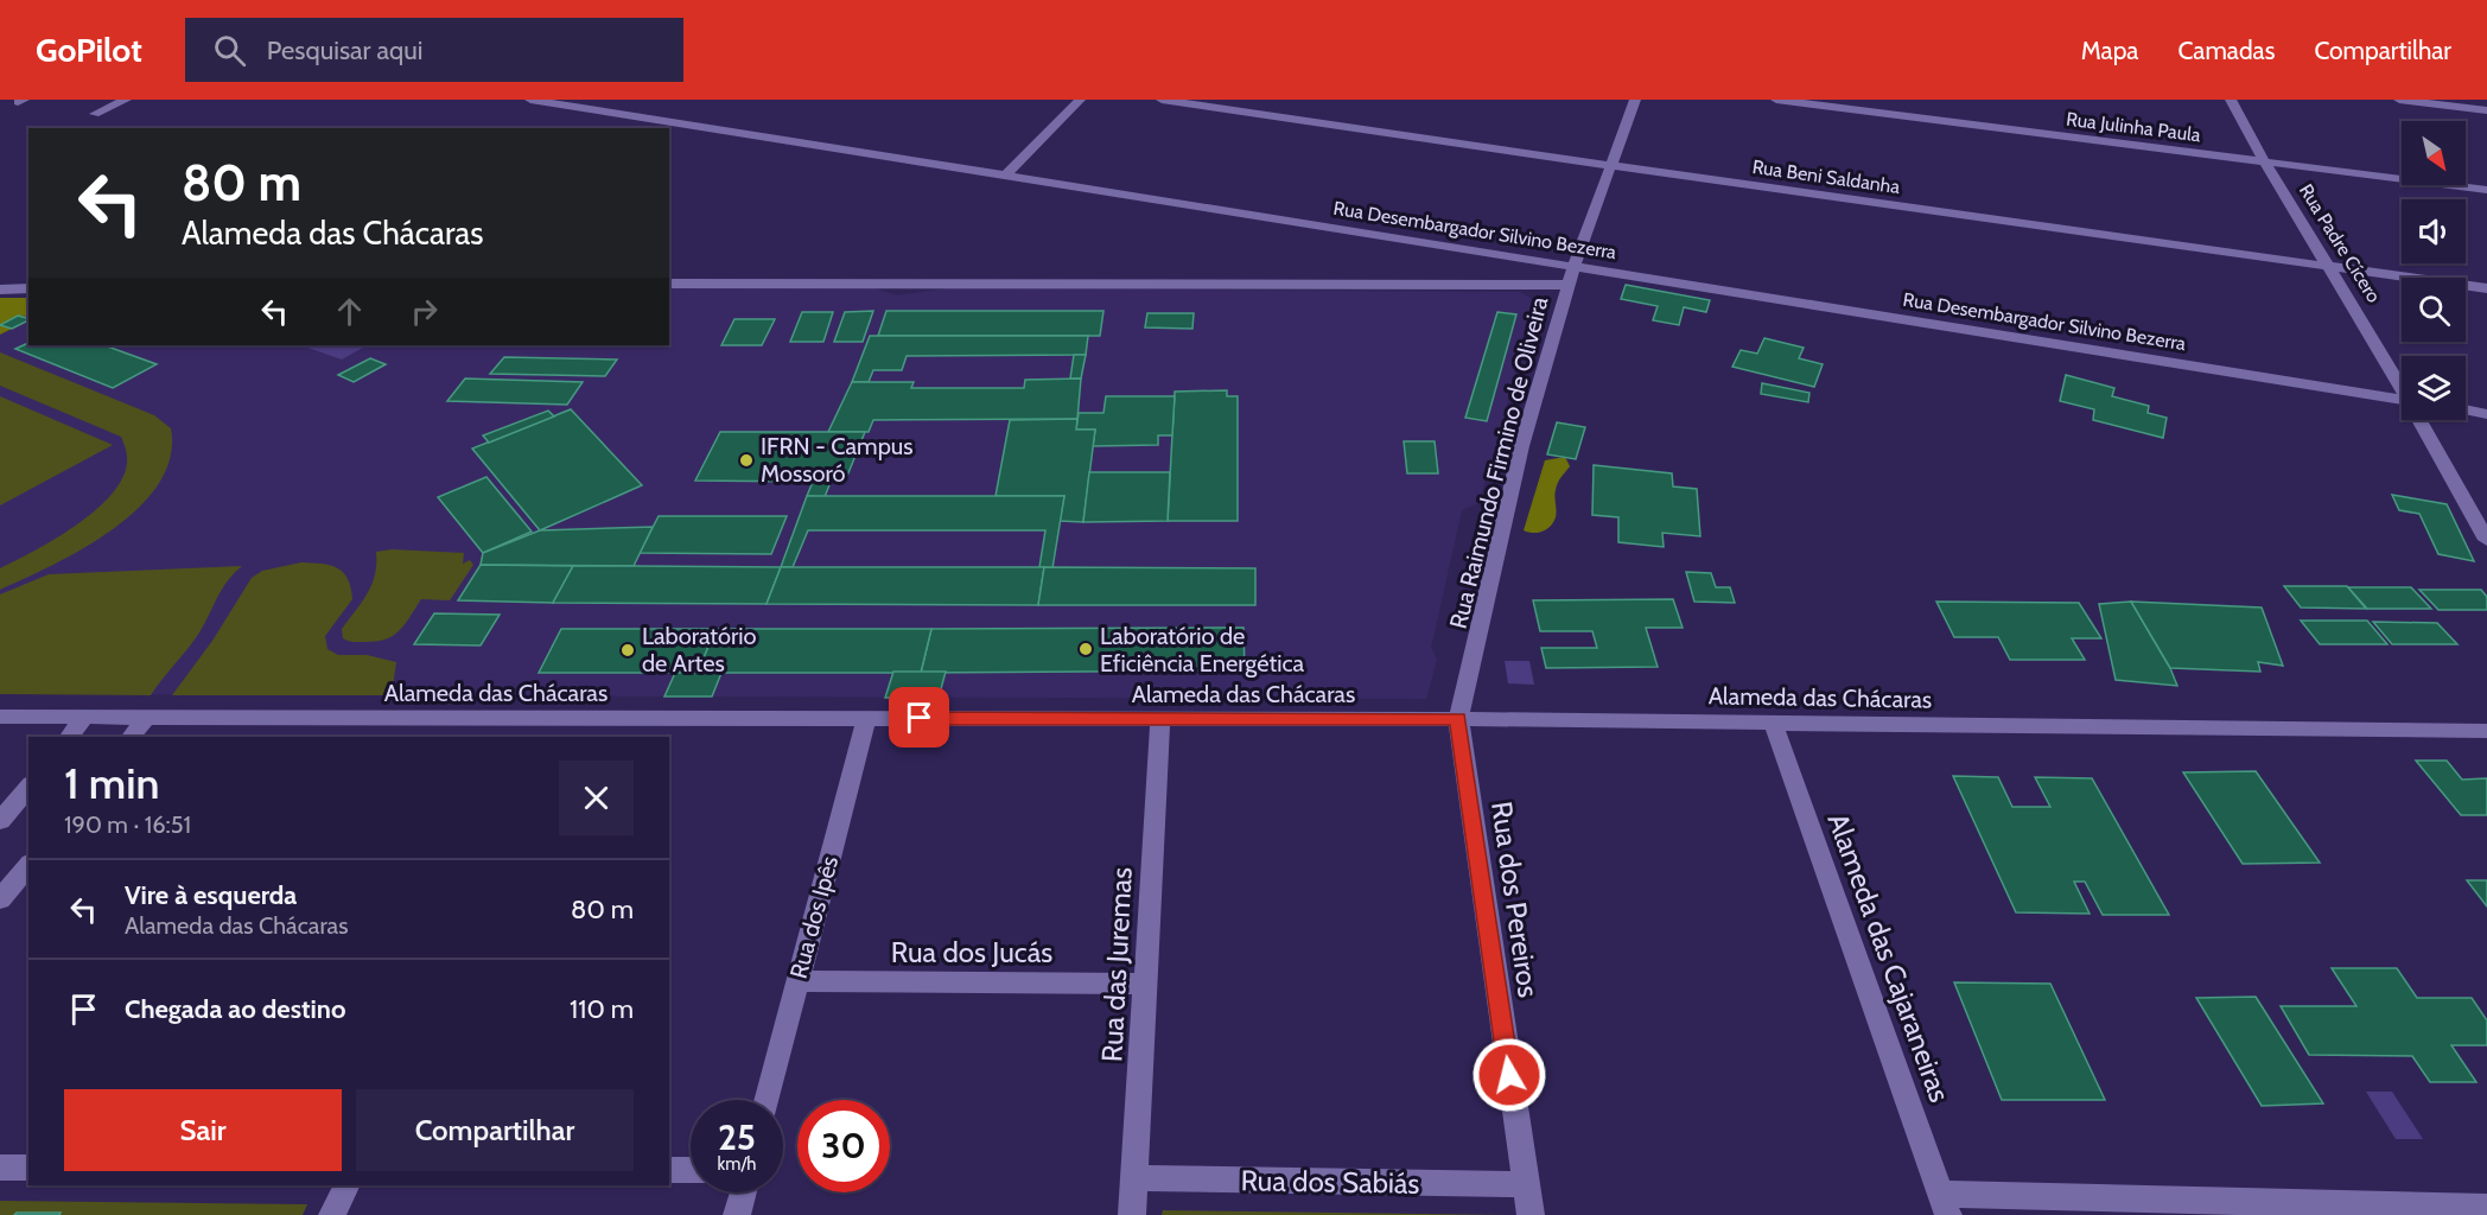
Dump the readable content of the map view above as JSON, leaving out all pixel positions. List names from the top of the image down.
{
  "streets": {
    "street": [
      "Rua Julinha Paula",
      "Rua Beni Saldanha",
      "Rua Desembargador Silvino Bezerra",
      "Rua Padre Cícero",
      "Rua Raimundo Firmino de Oliveira",
      "Alameda das Chácaras",
      "Rua dos Pereiros",
      "Rua dos Ipês",
      "Rua dos Jucás",
      "Alameda das Cajaraneiras",
      "Rua das Juremas",
      "Rua dos Sabiás"
    ]
  },
  "crossings": [
    ["Rua Julinha Paula", "Rua Padre Cícero"],
    ["Rua Beni Saldanha", "Rua Padre Cícero"],
    ["Rua Beni Saldanha", "Rua Raimundo Firmino de Oliveira"],
    ["Rua Desembargador Silvino Bezerra", "Rua Raimundo Firmino de Oliveira"],
    ["Rua Raimundo Firmino de Oliveira", "Alameda das Chácaras"],
    ["Rua Raimundo Firmino de Oliveira", "Rua dos Pereiros"],
    ["Alameda das Chácaras", "Rua dos Pereiros"],
    ["Alameda das Chácaras", "Rua dos Ipês"],
    ["Alameda das Chácaras", "Alameda das Cajaraneiras"],
    ["Alameda das Chácaras", "Rua das Juremas"],
    ["Rua dos Pereiros", "Rua dos Sabiás"],
    ["Rua dos Ipês", "Rua dos Jucás"],
    ["Rua dos Jucás", "Rua das Juremas"],
    ["Rua das Juremas", "Rua dos Sabiás"]
  ],
  "places": ["IFRN - Campus Mossoró", "Laboratório de Eficiência Energética", "Laboratório de Artes"],
  "north": "bottom right",
  "page": {
    "header": "GoPilot",
    "search": "Pesquisar aqui",
    "nav": ["Mapa", "Camadas", "Compartilhar"],
    "turn": ["80 m", "Alameda das Chácaras"],
    "heading": ["1 min", "190 m · 16:51"],
    "list": [
      {
        "name": "Vire à esquerda",
        "note": "Alameda das Chácaras",
        "value": "80 m"
      },
      {
        "name": "Chegada ao destino",
        "value": "110 m"
      }
    ],
    "buttons": ["Sair", "Compartilhar"],
    "speed": "25 km/h",
    "limit": "30"
  }
}
